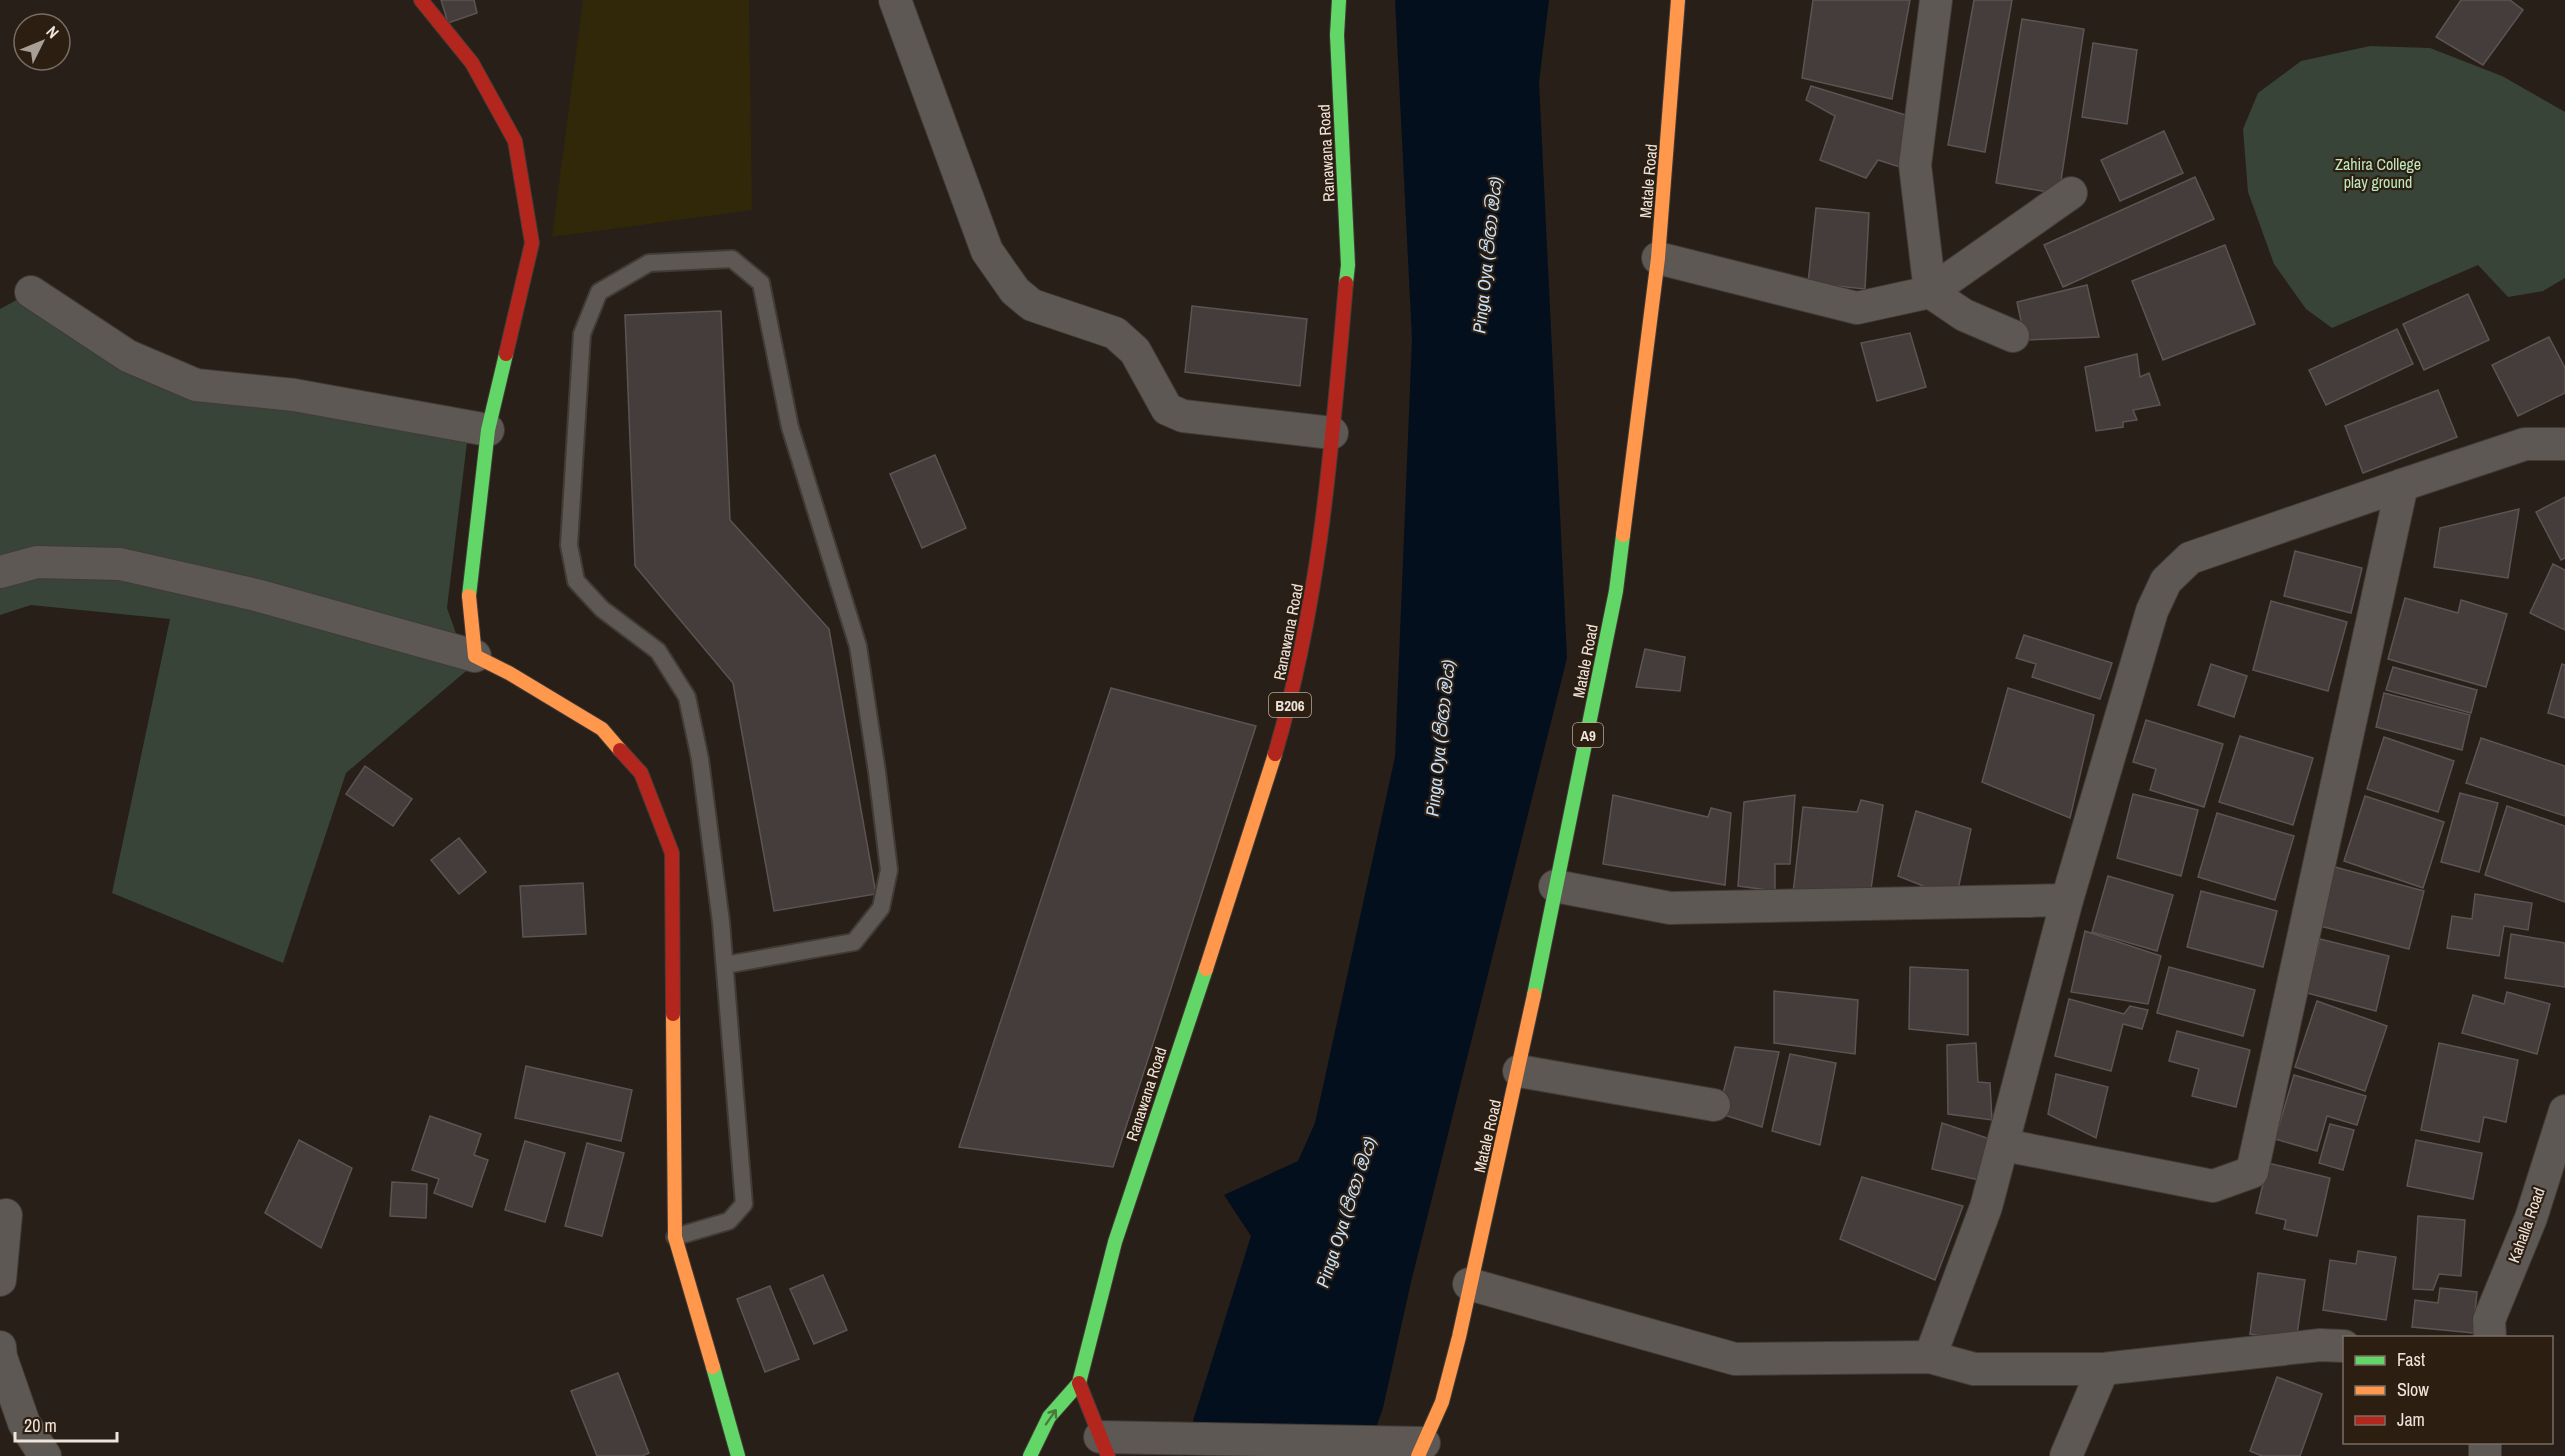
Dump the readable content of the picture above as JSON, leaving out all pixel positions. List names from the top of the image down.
{
  "streets": {
    "main road": [
      "Ranawana Road",
      "Matale Road",
      "B206",
      "A9"
    ],
    "street": ["Kahalla Road"]
  },
  "crossings": [
    ["Ranawana Road", "B206"]
  ],
  "water": ["Pinga Oya (පිඟා ඔය)"],
  "parks": ["Zahira College play ground"],
  "legend": ["Fast", "Slow", "Jam"],
  "scale_bar": "20 m",
  "north": "top right"
}
